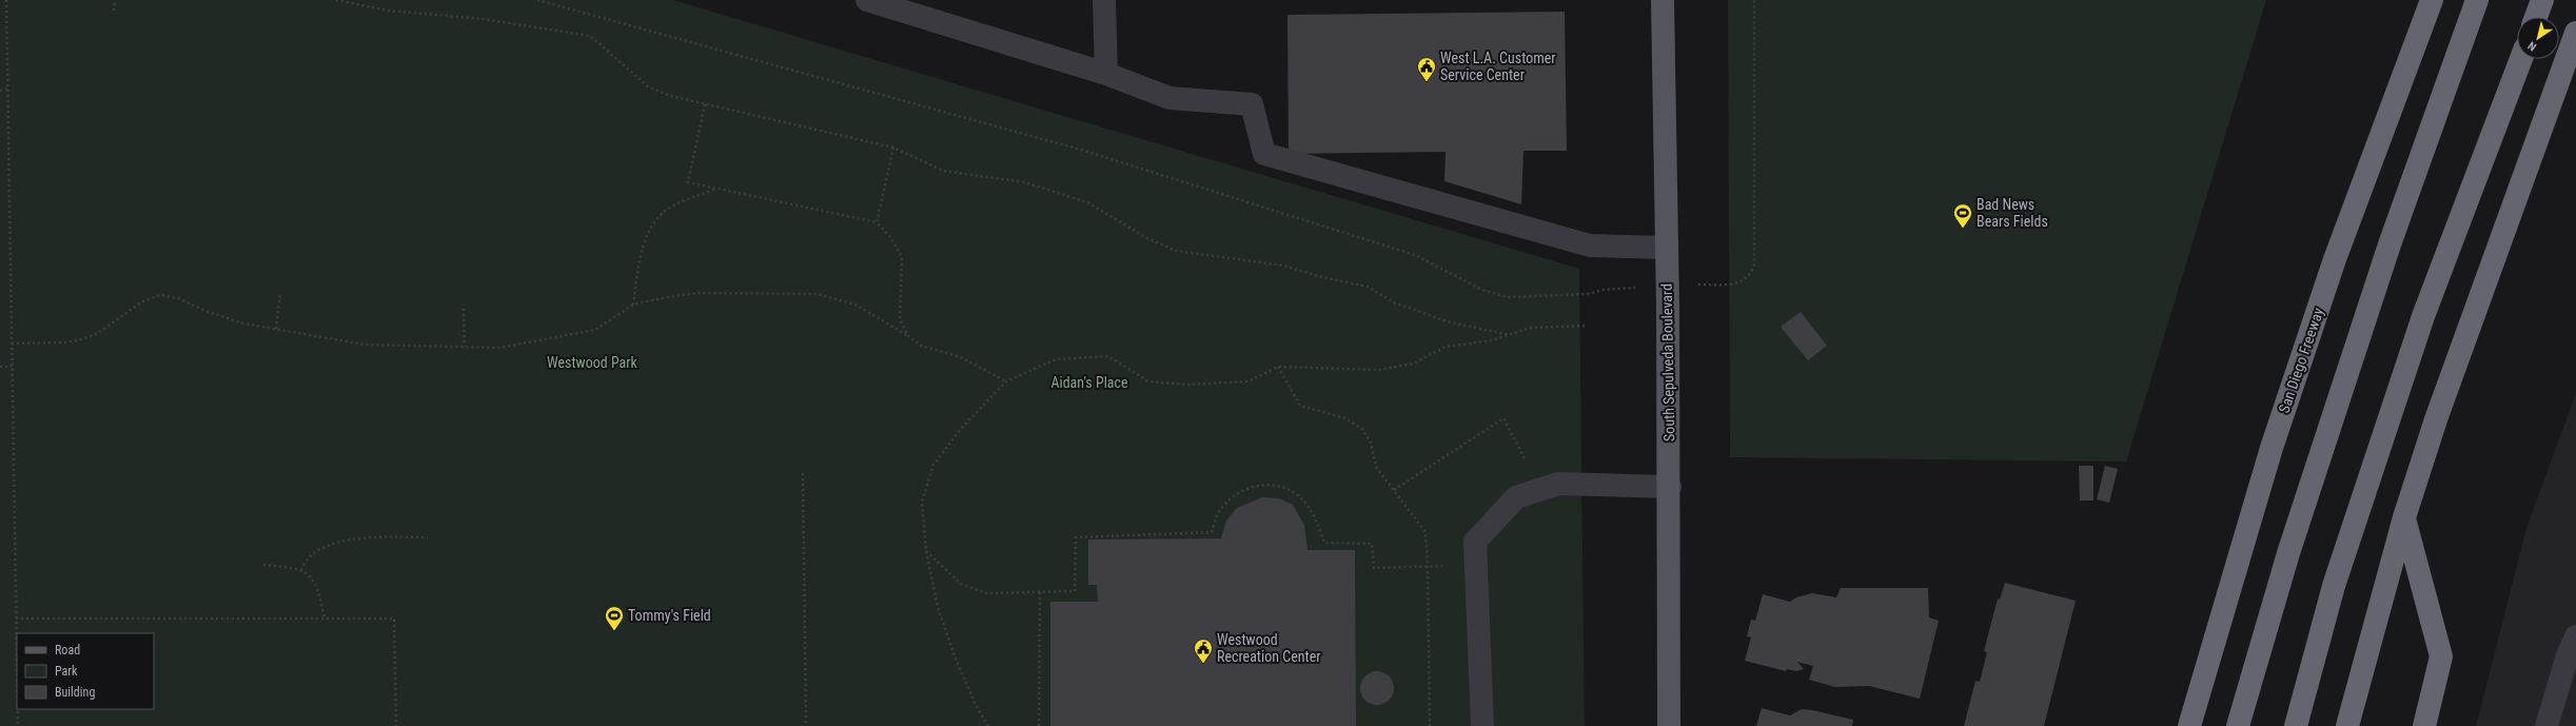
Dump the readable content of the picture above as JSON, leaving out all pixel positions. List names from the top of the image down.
{
  "streets": {
    "highway": ["San Diego Freeway"],
    "main road": ["South Sepulveda Boulevard"]
  },
  "parks": ["Westwood Park", "Aidan's Place"],
  "places": {
    "public building": ["West L.A. Customer Service Center", "Westwood Recreation Center"],
    "sports": ["Bad News Bears Fields", "Tommy's Field"]
  },
  "legend": ["Road", "Park", "Building"],
  "north": "bottom left"
}
